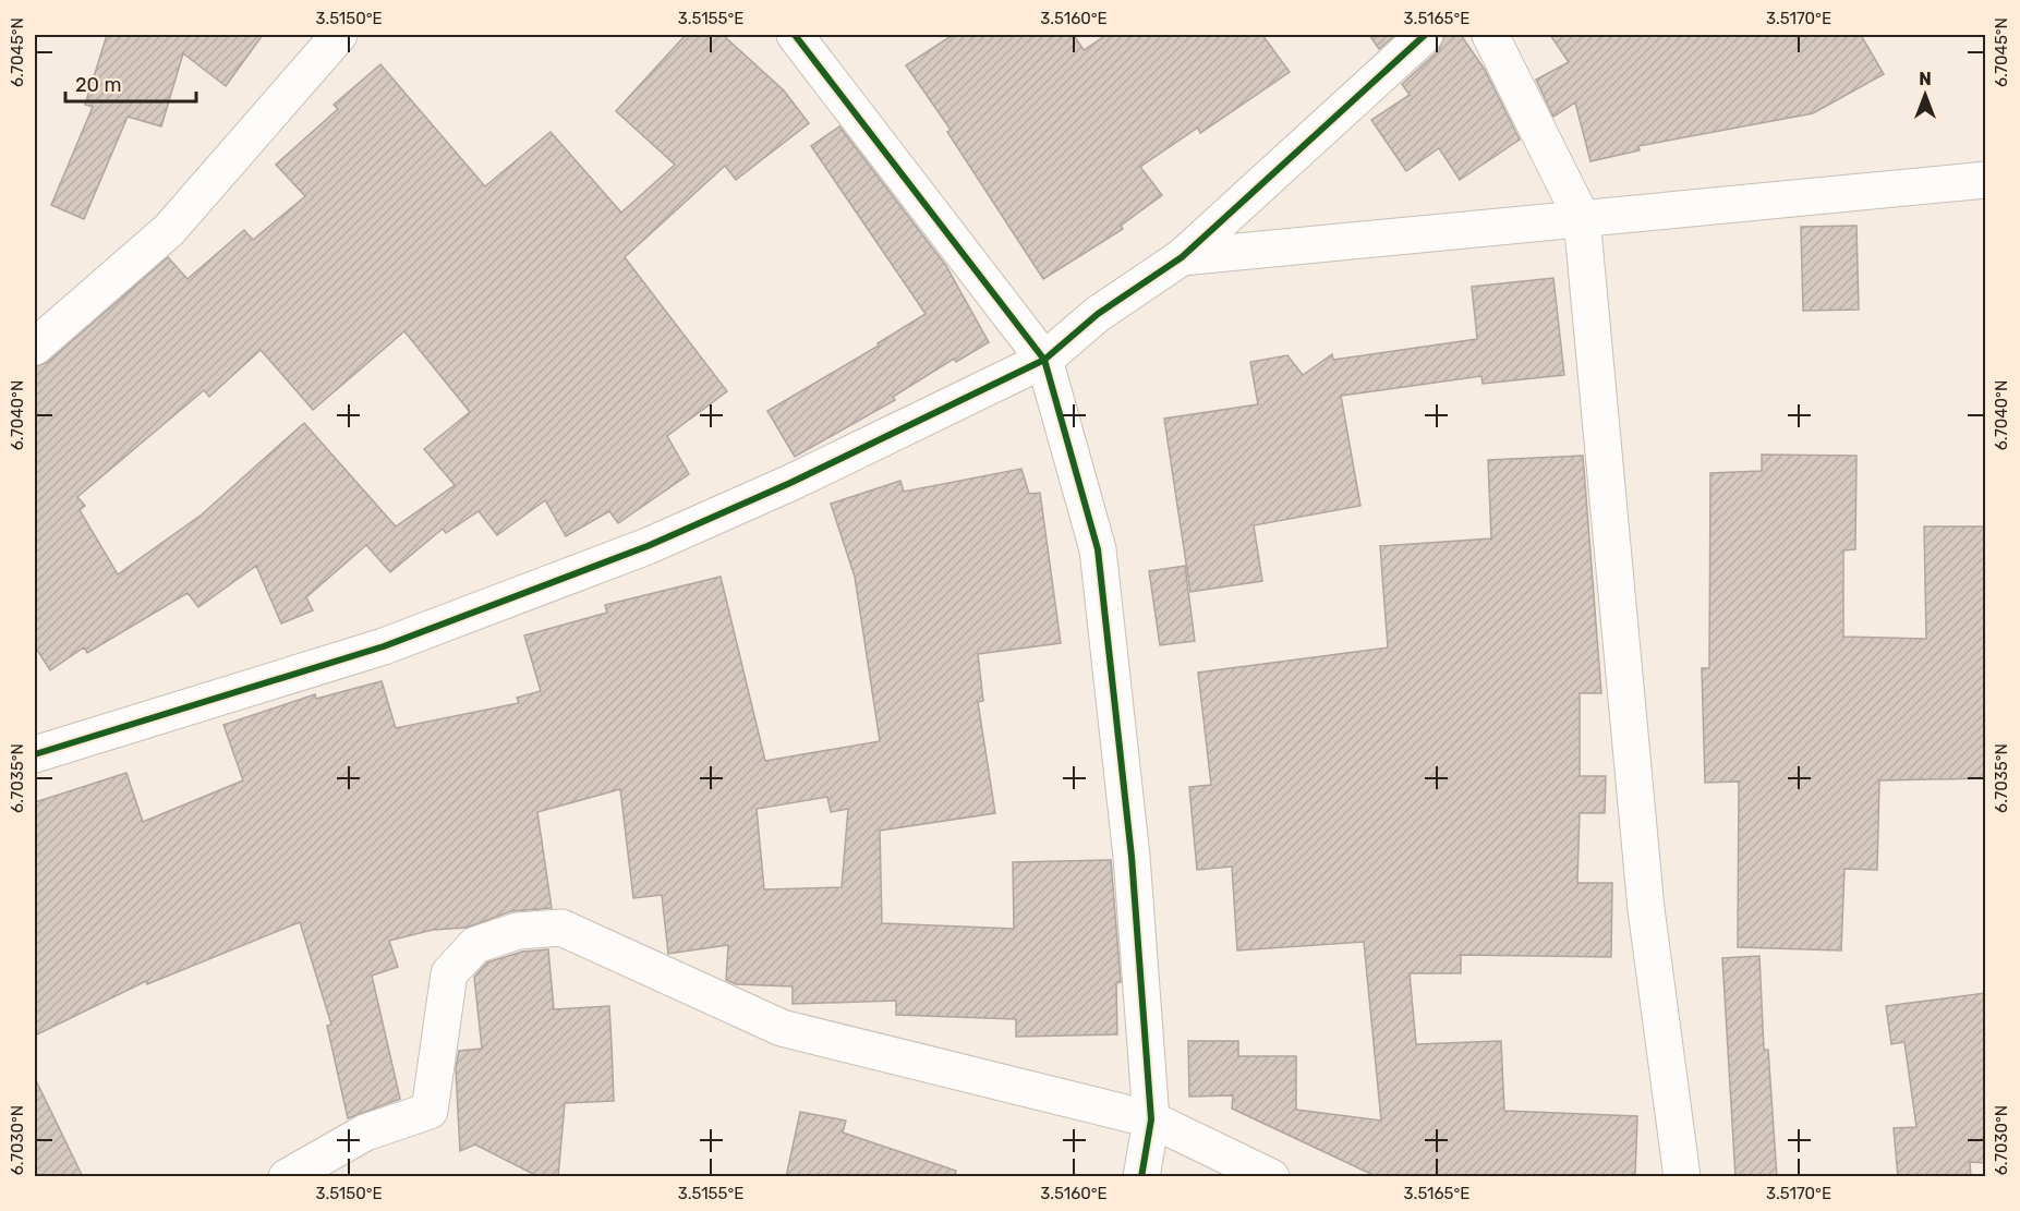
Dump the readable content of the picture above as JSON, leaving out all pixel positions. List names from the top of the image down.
{
  "scale_bar": "20 m",
  "north": "top",
  "coordinates": [
    "3.5150°E",
    "3.5155°E",
    "3.5160°E",
    "3.5165°E",
    "3.5170°E",
    "6.7045°N",
    "6.7040°N",
    "6.7035°N",
    "6.7030°N"
  ]
}
